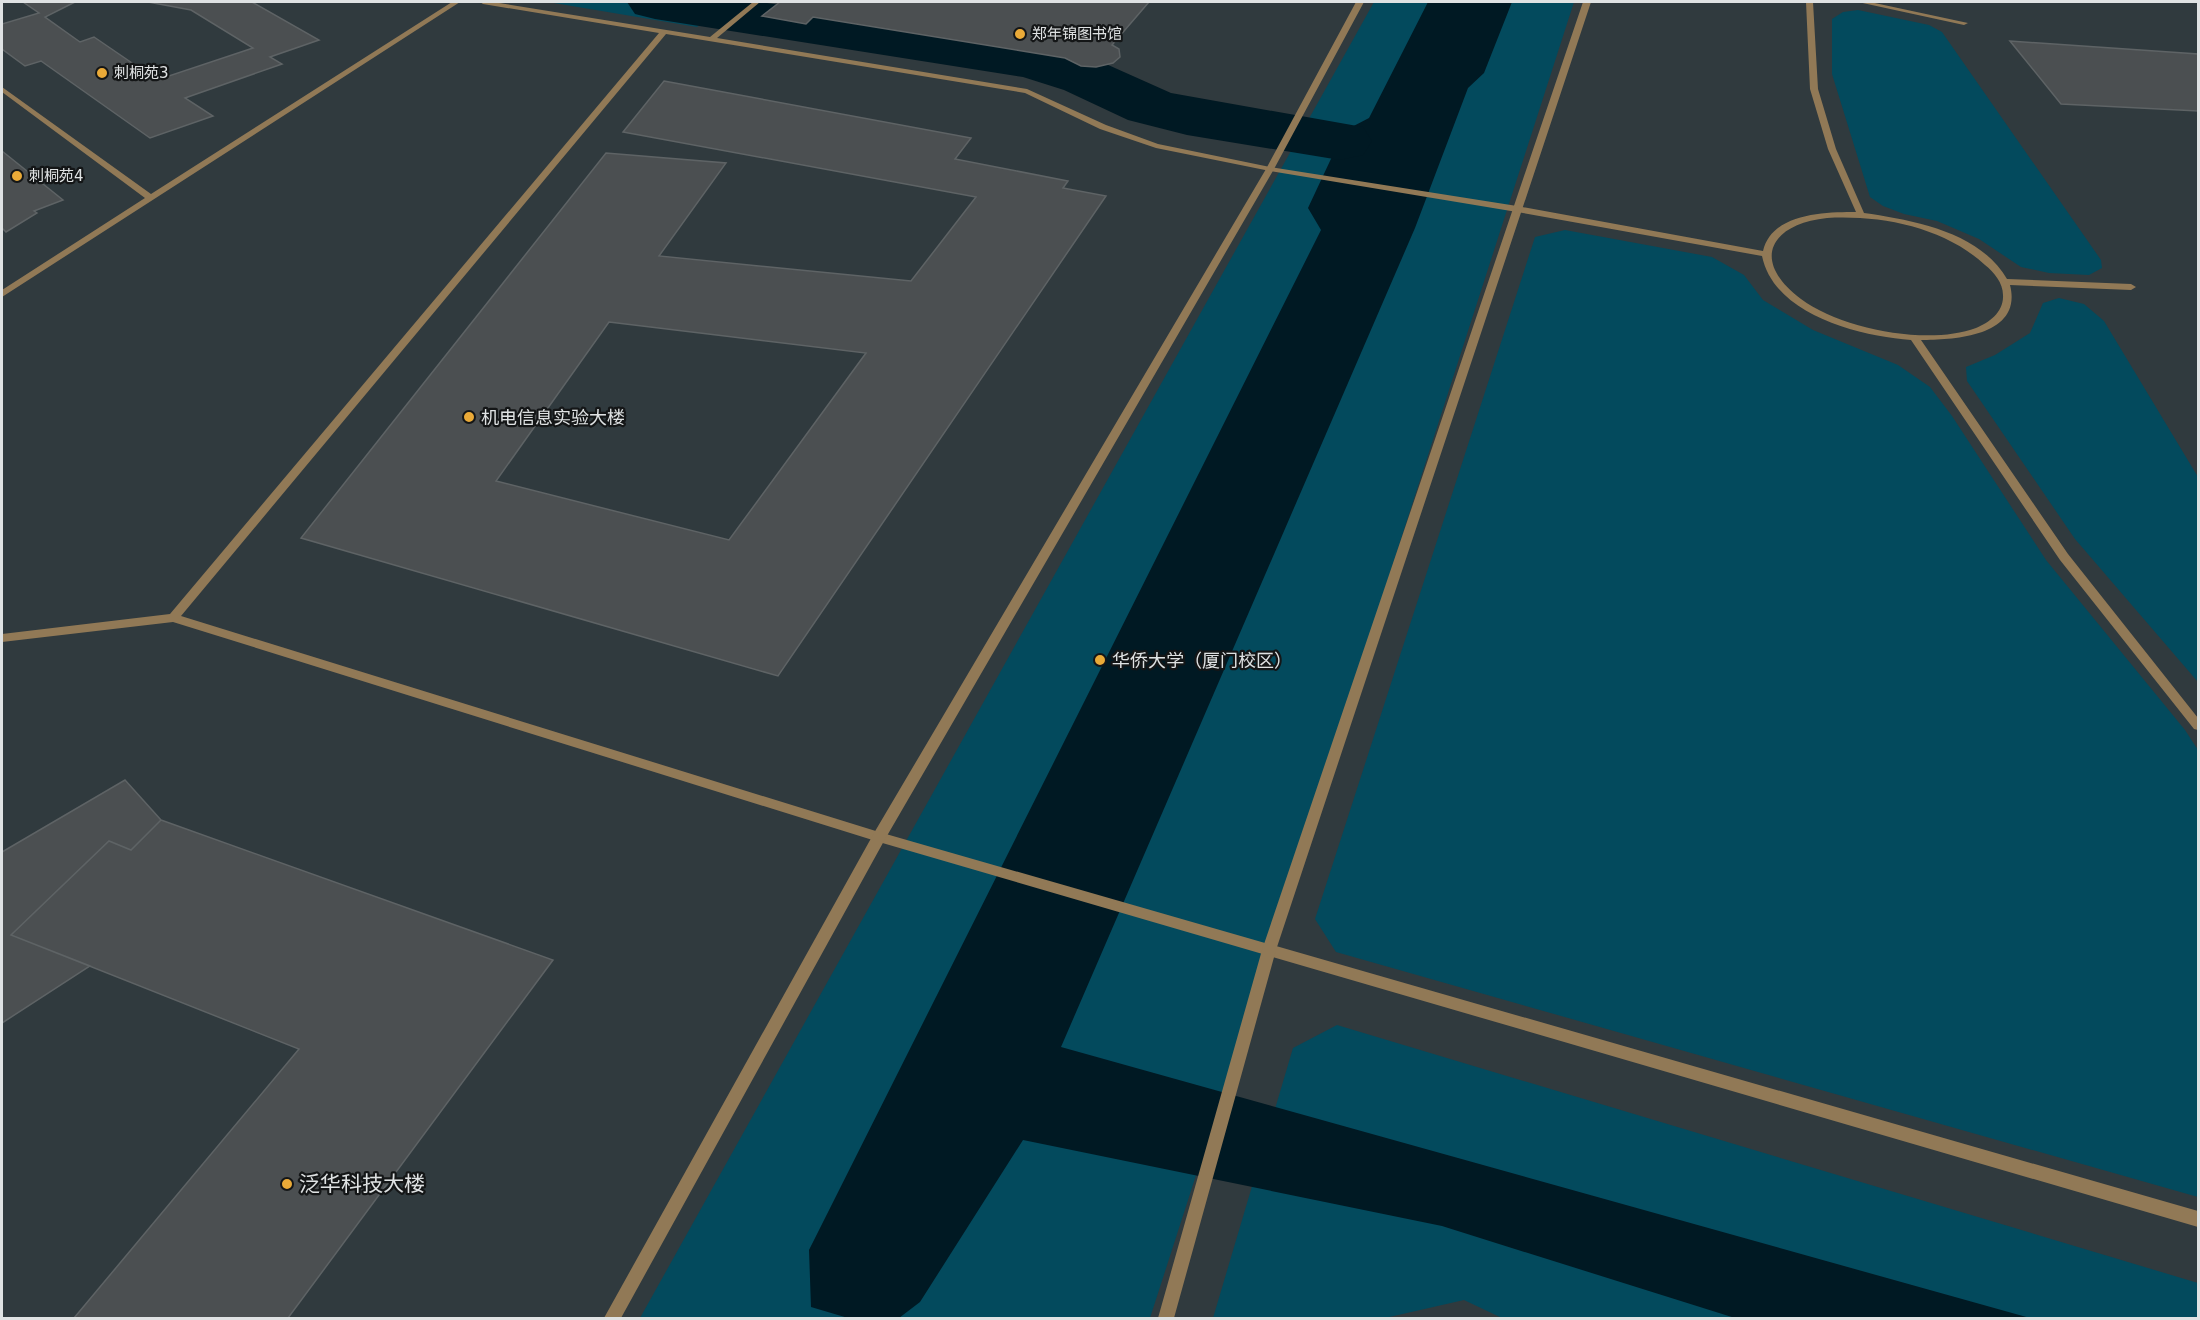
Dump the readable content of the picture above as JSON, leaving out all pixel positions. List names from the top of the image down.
{
  "places": [
    "郑年锦图书馆",
    "刺桐苑3",
    "刺桐苑4",
    "机电信息实验大楼",
    "华侨大学（厦门校区）",
    "泛华科技大楼"
  ]
}
